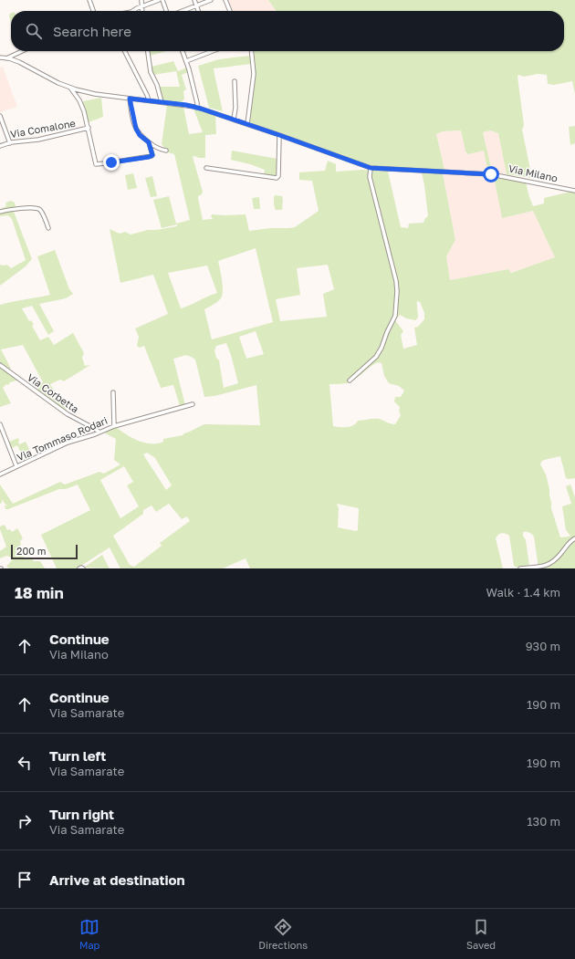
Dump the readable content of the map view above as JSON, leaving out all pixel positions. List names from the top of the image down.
{
  "streets": {
    "street": [
      "Via Comalone",
      "Via Milano",
      "Via Corbetta",
      "Via Tommaso Rodari"
    ]
  },
  "crossings": [
    ["Via Corbetta", "Via Tommaso Rodari"]
  ],
  "scale_bar": "200 m",
  "page": {
    "search": "Search here",
    "scale": "200 m",
    "heading": ["18 min", "Walk · 1.4 km"],
    "list": [
      ["Continue", "Via Milano", "930 m"],
      ["Continue", "Via Samarate", "190 m"],
      ["Turn left", "Via Samarate", "190 m"],
      ["Turn right", "Via Samarate", "130 m"],
      "Arrive at destination"
    ],
    "nav": ["Map", "Directions", "Saved"]
  }
}
